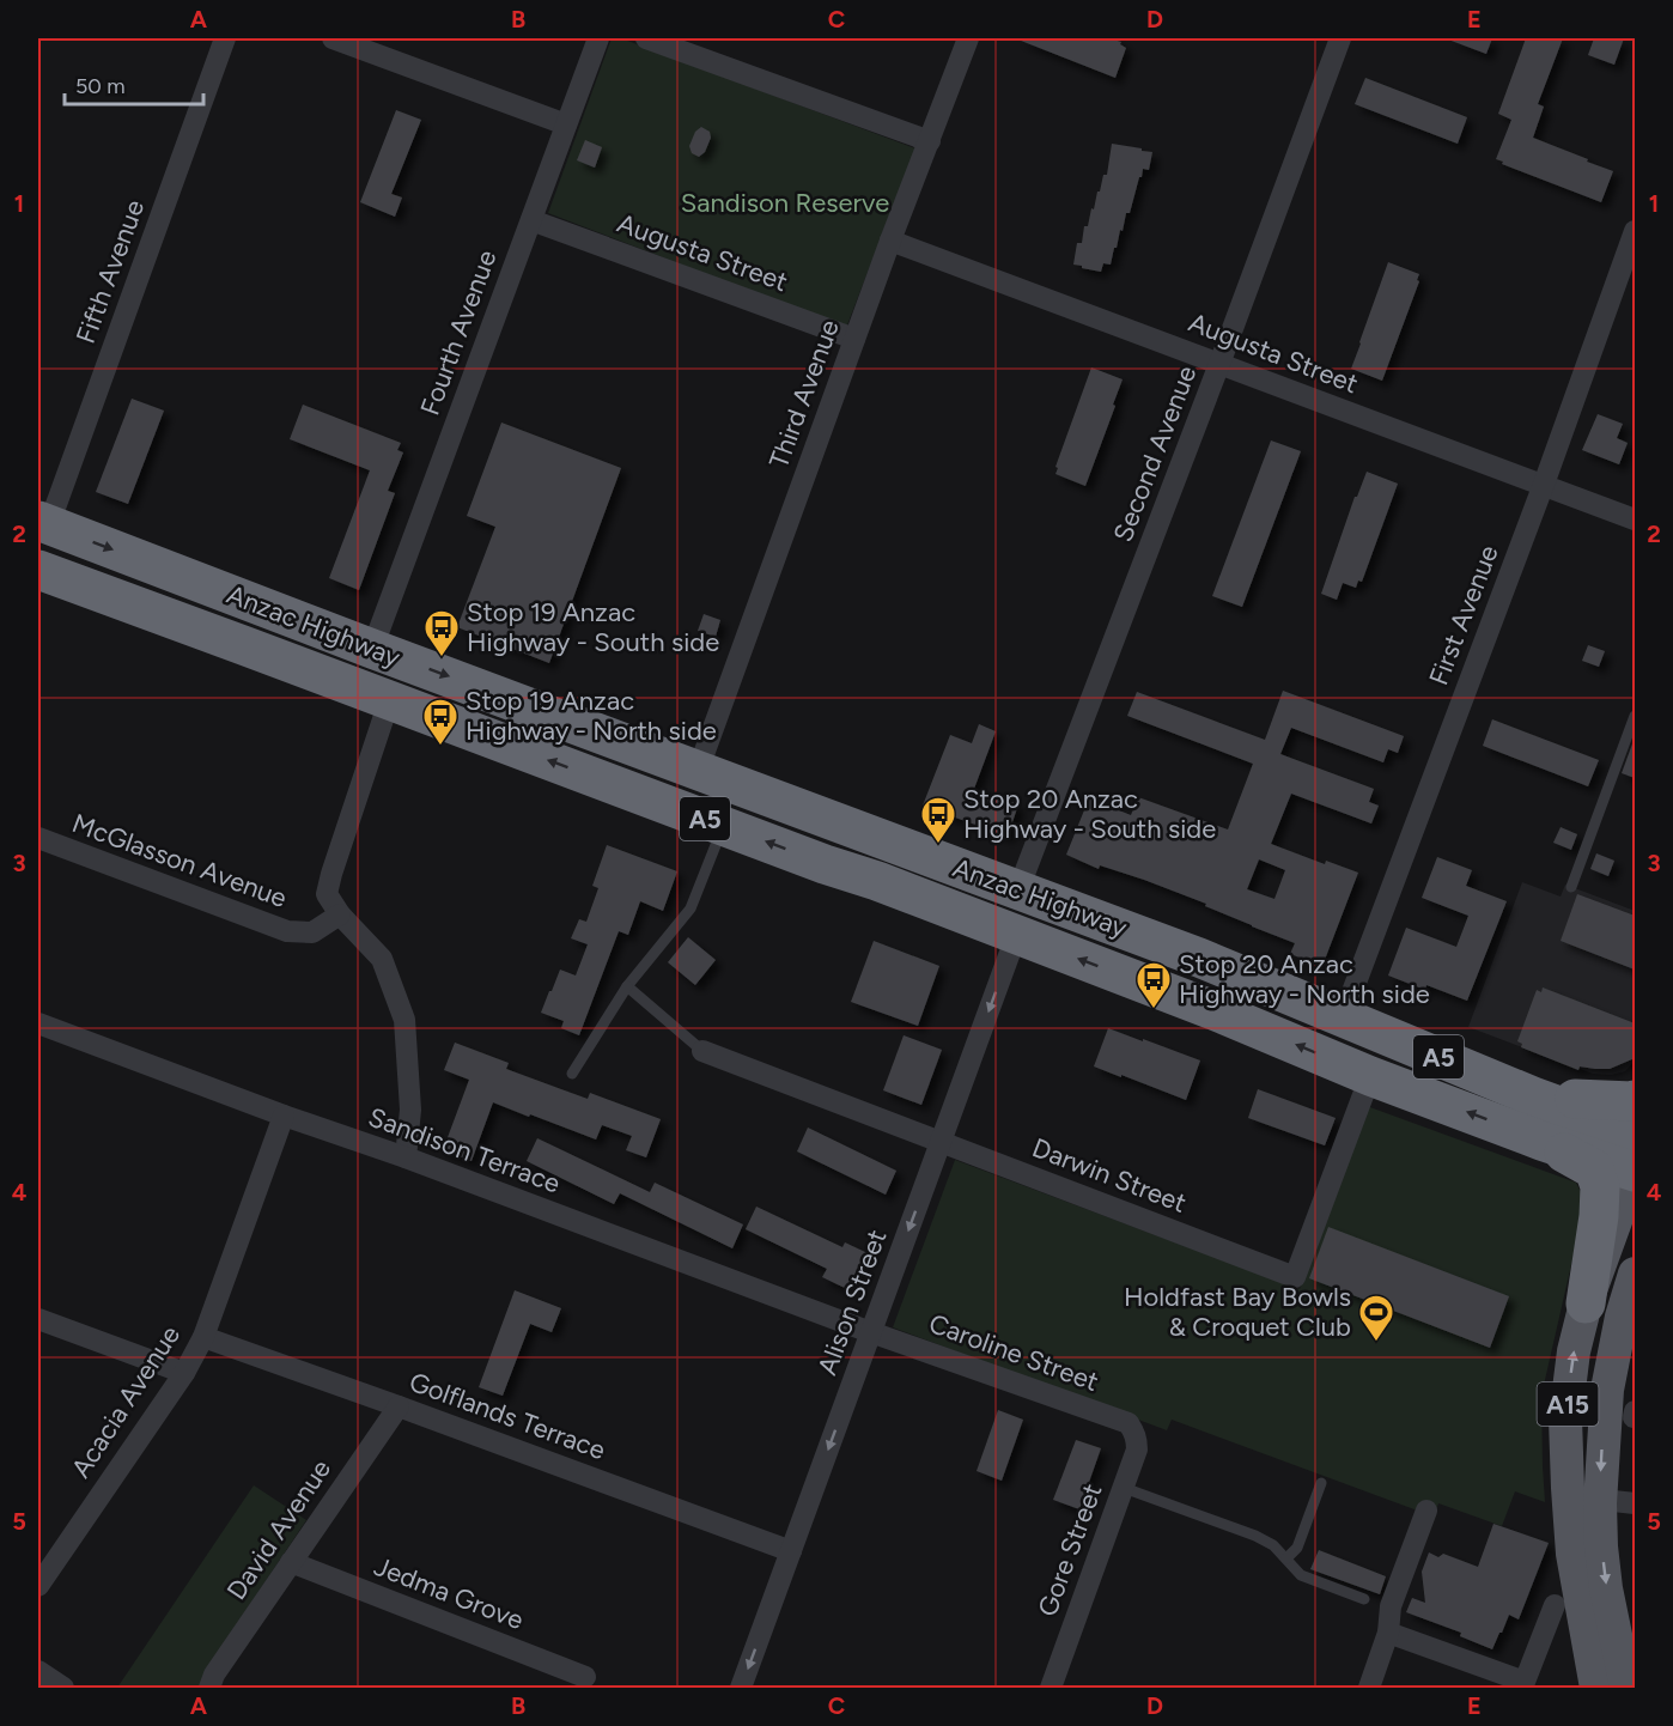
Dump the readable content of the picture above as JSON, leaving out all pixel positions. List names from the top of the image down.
{
  "streets": {
    "highway": ["Anzac Highway", "A5"],
    "main road": ["A15"],
    "street": [
      "Augusta Street",
      "Fifth Avenue",
      "Fourth Avenue",
      "Third Avenue",
      "Second Avenue",
      "First Avenue",
      "McGlasson Avenue",
      "Sandison Terrace",
      "Darwin Street",
      "Alison Street",
      "Caroline Street",
      "Acacia Avenue",
      "Golflands Terrace",
      "David Avenue",
      "Gore Street",
      "Jedma Grove"
    ]
  },
  "crossings": [
    ["Augusta Street", "Fourth Avenue"],
    ["Augusta Street", "Third Avenue"],
    ["Augusta Street", "Second Avenue"],
    ["Augusta Street", "First Avenue"],
    ["Fifth Avenue", "Anzac Highway"],
    ["Fourth Avenue", "Anzac Highway"],
    ["Third Avenue", "Anzac Highway"],
    ["Second Avenue", "Anzac Highway"],
    ["First Avenue", "Anzac Highway"],
    ["Anzac Highway", "Darwin Street"],
    ["Anzac Highway", "Alison Street"],
    ["Anzac Highway", "A15"],
    ["Sandison Terrace", "Alison Street"],
    ["Sandison Terrace", "Caroline Street"],
    ["Sandison Terrace", "Acacia Avenue"],
    ["Darwin Street", "Alison Street"],
    ["Alison Street", "Caroline Street"],
    ["Alison Street", "Golflands Terrace"],
    ["Caroline Street", "Gore Street"],
    ["Acacia Avenue", "Golflands Terrace"],
    ["Golflands Terrace", "David Avenue"],
    ["David Avenue", "Jedma Grove"]
  ],
  "one_way": ["Alison Street"],
  "parks": ["Sandison Reserve"],
  "places": {
    "bus stop": [
      "Stop 19 Anzac Highway - South side",
      "Stop 19 Anzac Highway - North side",
      "Stop 20 Anzac Highway - South side",
      "Stop 20 Anzac Highway - North side"
    ],
    "sports": ["Holdfast Bay Bowls & Croquet Club"]
  },
  "scale_bar": "50 m",
  "grid": {
    "columns": [
      "A",
      "B",
      "C",
      "D",
      "E"
    ],
    "rows": [
      "1",
      "2",
      "3",
      "4",
      "5"
    ]
  }
}
